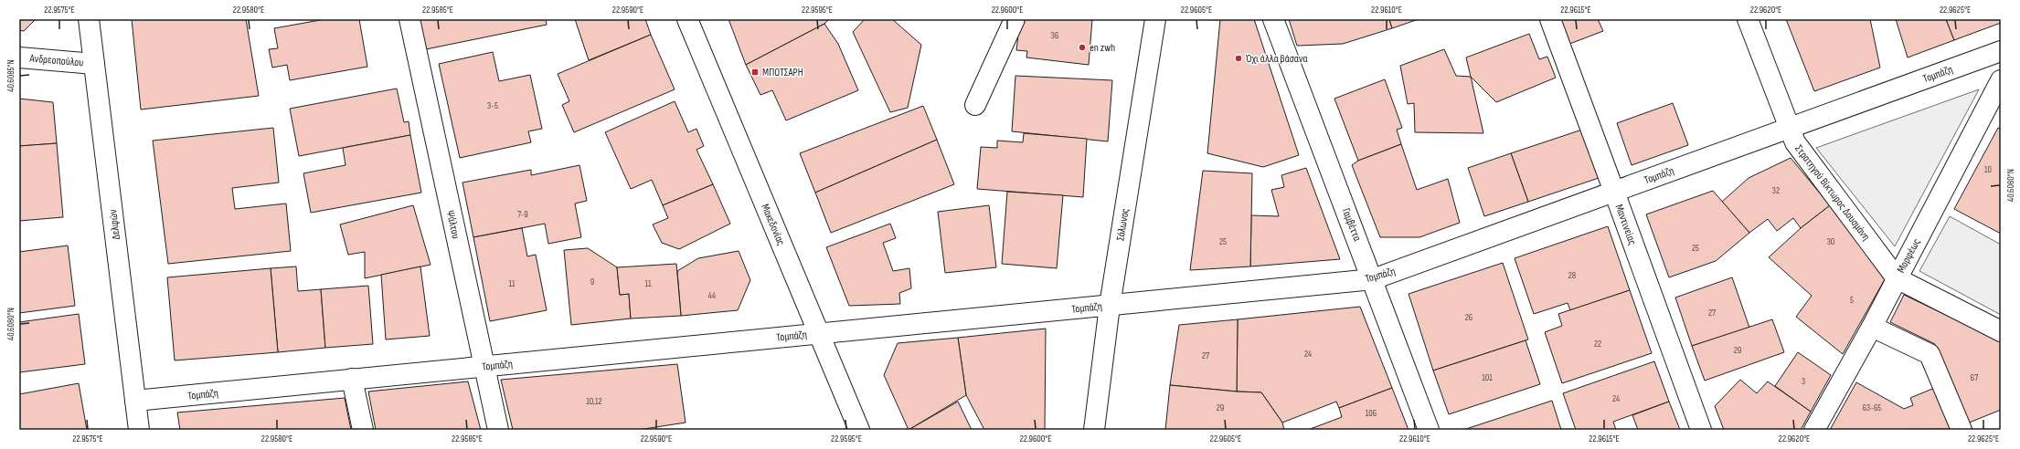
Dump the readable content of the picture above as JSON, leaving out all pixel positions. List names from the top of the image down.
{
  "streets": {
    "street": [
      "Ανδρεοπούλου",
      "Τομπάζη",
      "Στρατηγού Βίκτωρος Δουσμάνη",
      "Δελφών",
      "Ψάλτου",
      "Μακεδονίας",
      "Σόλωνος",
      "Γαμβέττα",
      "Μαντινείας",
      "Μορφέως"
    ]
  },
  "crossings": [
    ["Ανδρεοπούλου", "Δελφών"],
    ["Τομπάζη", "Στρατηγού Βίκτωρος Δουσμάνη"],
    ["Τομπάζη", "Δελφών"],
    ["Τομπάζη", "Ψάλτου"],
    ["Τομπάζη", "Μακεδονίας"],
    ["Τομπάζη", "Σόλωνος"],
    ["Τομπάζη", "Γαμβέττα"],
    ["Τομπάζη", "Μαντινείας"],
    ["Στρατηγού Βίκτωρος Δουσμάνη", "Μορφέως"]
  ],
  "places": {
    "other": ["en zwh", "Όχι άλλα βάσανα"],
    "transit": ["ΜΠΟΤΣΑΡΗ"]
  },
  "house_numbers": [
    "36",
    "3-5",
    "10",
    "32",
    "7-9",
    "25",
    "30",
    "25",
    "28",
    "9",
    "11",
    "11",
    "44",
    "5",
    "27",
    "26",
    "22",
    "29",
    "24",
    "27",
    "101",
    "67",
    "3",
    "24",
    "10,12",
    "29",
    "63-65",
    "106"
  ],
  "coordinates": [
    "22.9575°E",
    "22.9580°E",
    "22.9585°E",
    "22.9590°E",
    "22.9595°E",
    "22.9600°E",
    "22.9605°E",
    "22.9610°E",
    "22.9615°E",
    "22.9620°E",
    "22.9625°E",
    "40.6085°N",
    "40.6080°N"
  ]
}
